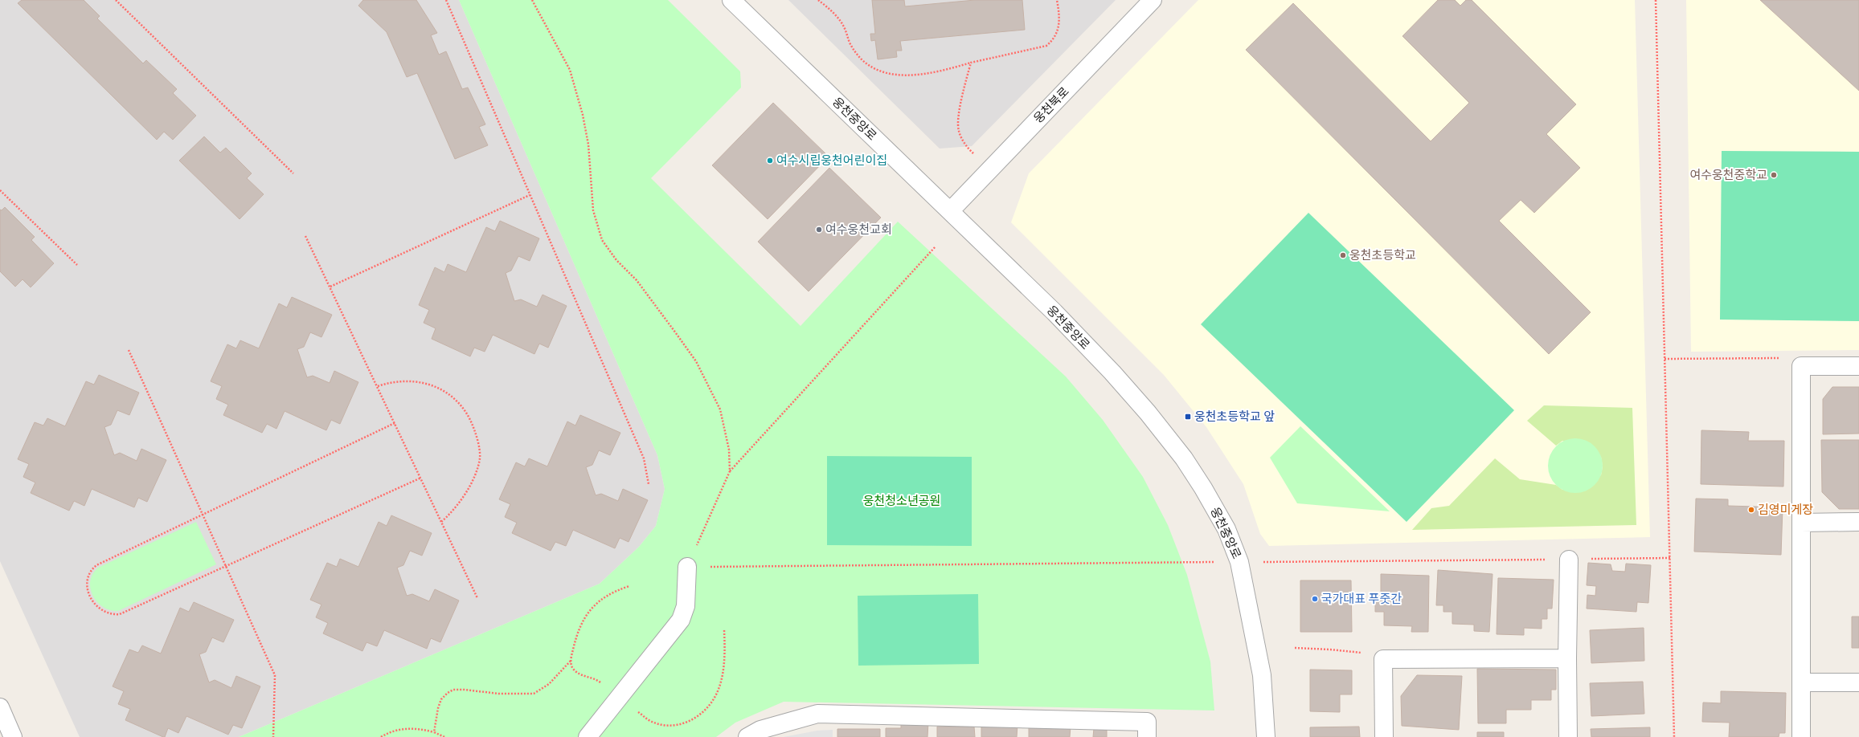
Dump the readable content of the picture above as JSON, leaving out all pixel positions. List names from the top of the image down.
{
  "streets": {
    "street": ["웅천북로", "웅천중앙로"]
  },
  "crossings": [
    ["웅천북로", "웅천중앙로"]
  ],
  "parks": ["웅천청소년공원"],
  "places": {
    "other": [
      "여수시립웅천어린이집",
      "여수웅천중학교",
      "여수웅천교회",
      "웅천초등학교",
      "김영미게장",
      "국가대표 푸줏간"
    ],
    "transit": ["웅천초등학교 앞"]
  }
}
